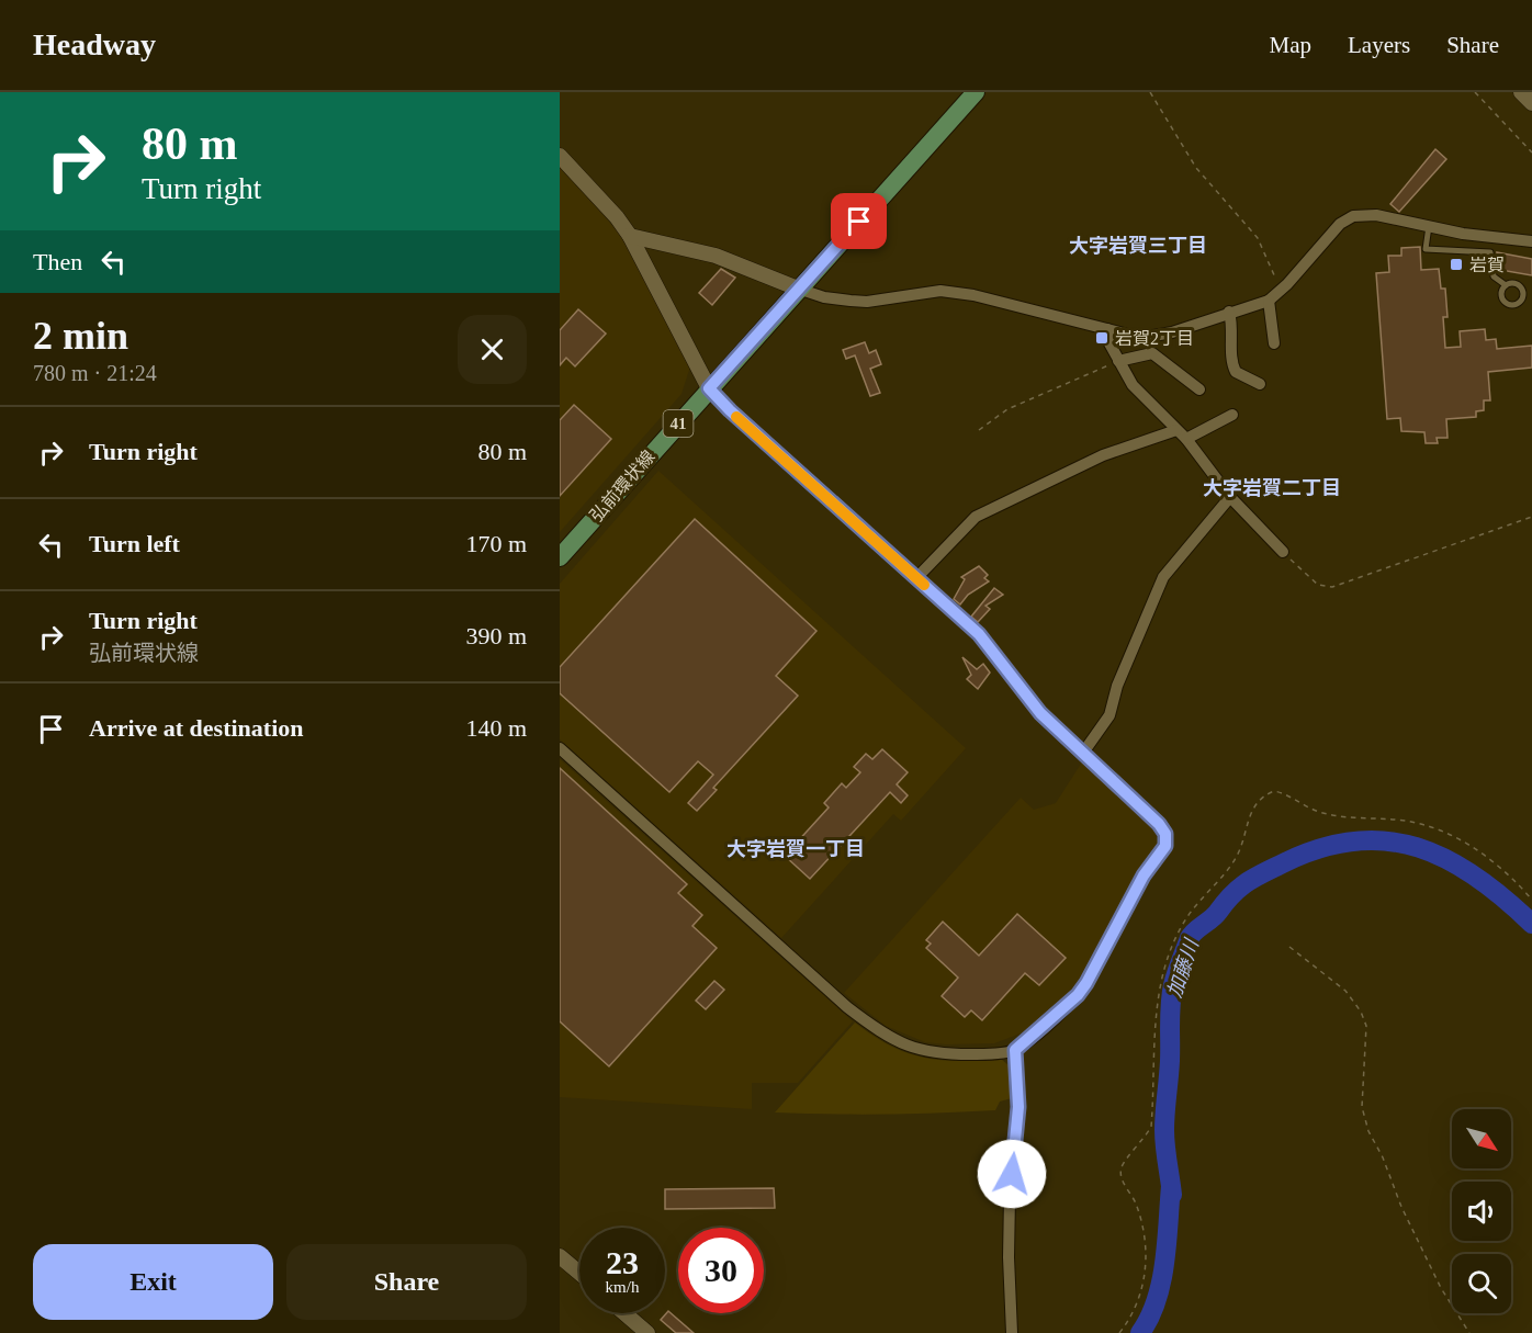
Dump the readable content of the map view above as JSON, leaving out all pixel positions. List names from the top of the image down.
{
  "streets": {
    "main road": ["41", "弘前環状線"]
  },
  "districts": ["大字岩賀三丁目", "大字岩賀二丁目", "大字岩賀一丁目"],
  "water": ["加藤川"],
  "places": {
    "transit": ["岩賀", "岩賀2丁目"]
  },
  "north": "bottom right",
  "page": {
    "header": "Headway",
    "nav": ["Map", "Layers", "Share"],
    "turn": ["80 m", "Turn right"],
    "then": "Then",
    "heading": ["2 min", "780 m · 21:24"],
    "list": [
      {
        "name": "Turn right",
        "value": "80 m"
      },
      {
        "name": "Turn left",
        "value": "170 m"
      },
      {
        "name": "Turn right",
        "note": "弘前環状線",
        "value": "390 m"
      },
      {
        "name": "Arrive at destination",
        "value": "140 m"
      }
    ],
    "speed": "23 km/h",
    "limit": "30",
    "buttons": ["Exit", "Share"]
  }
}
